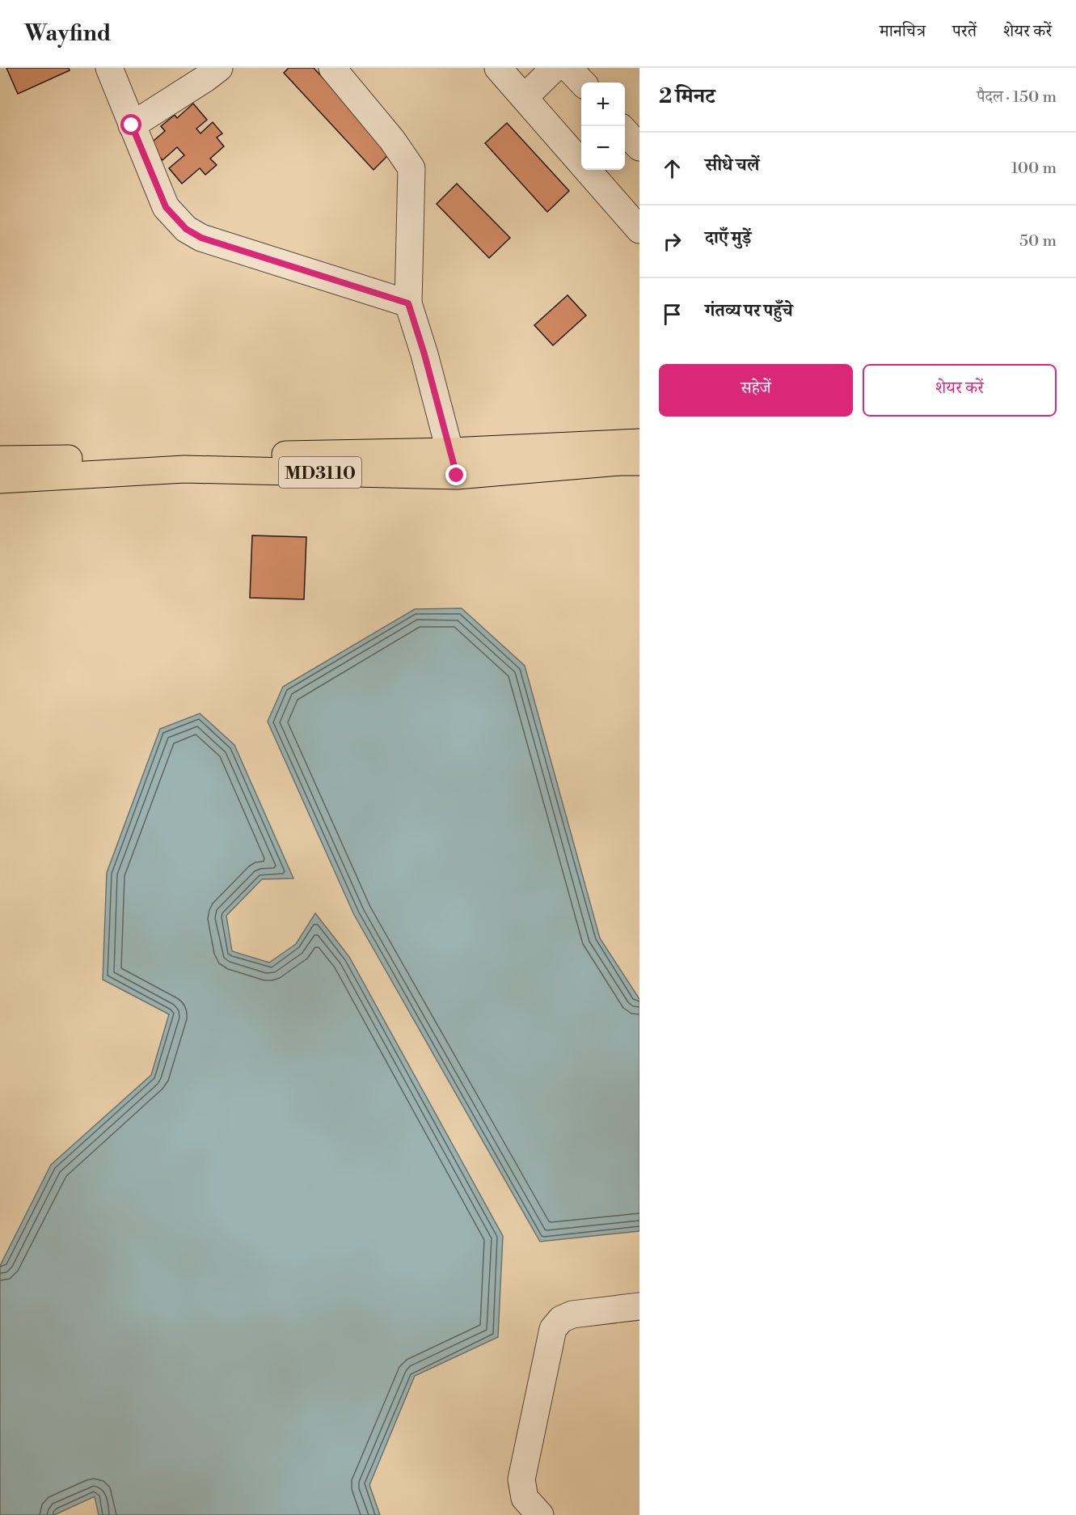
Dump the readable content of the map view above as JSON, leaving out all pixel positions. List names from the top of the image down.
{
  "streets": {
    "main road": ["MD3110"]
  },
  "page": {
    "header": "Wayfind",
    "nav": ["मानचित्र", "परतें", "शेयर करें"],
    "heading": ["2 मिनट", "पैदल · 150 m"],
    "map_buttons": ["+", "−"],
    "list": [
      ["सीधे चलें", "100 m"],
      ["दाएँ मुड़ें", "50 m"],
      "गंतव्य पर पहुँचे"
    ],
    "buttons": ["सहेजें", "शेयर करें"]
  }
}
